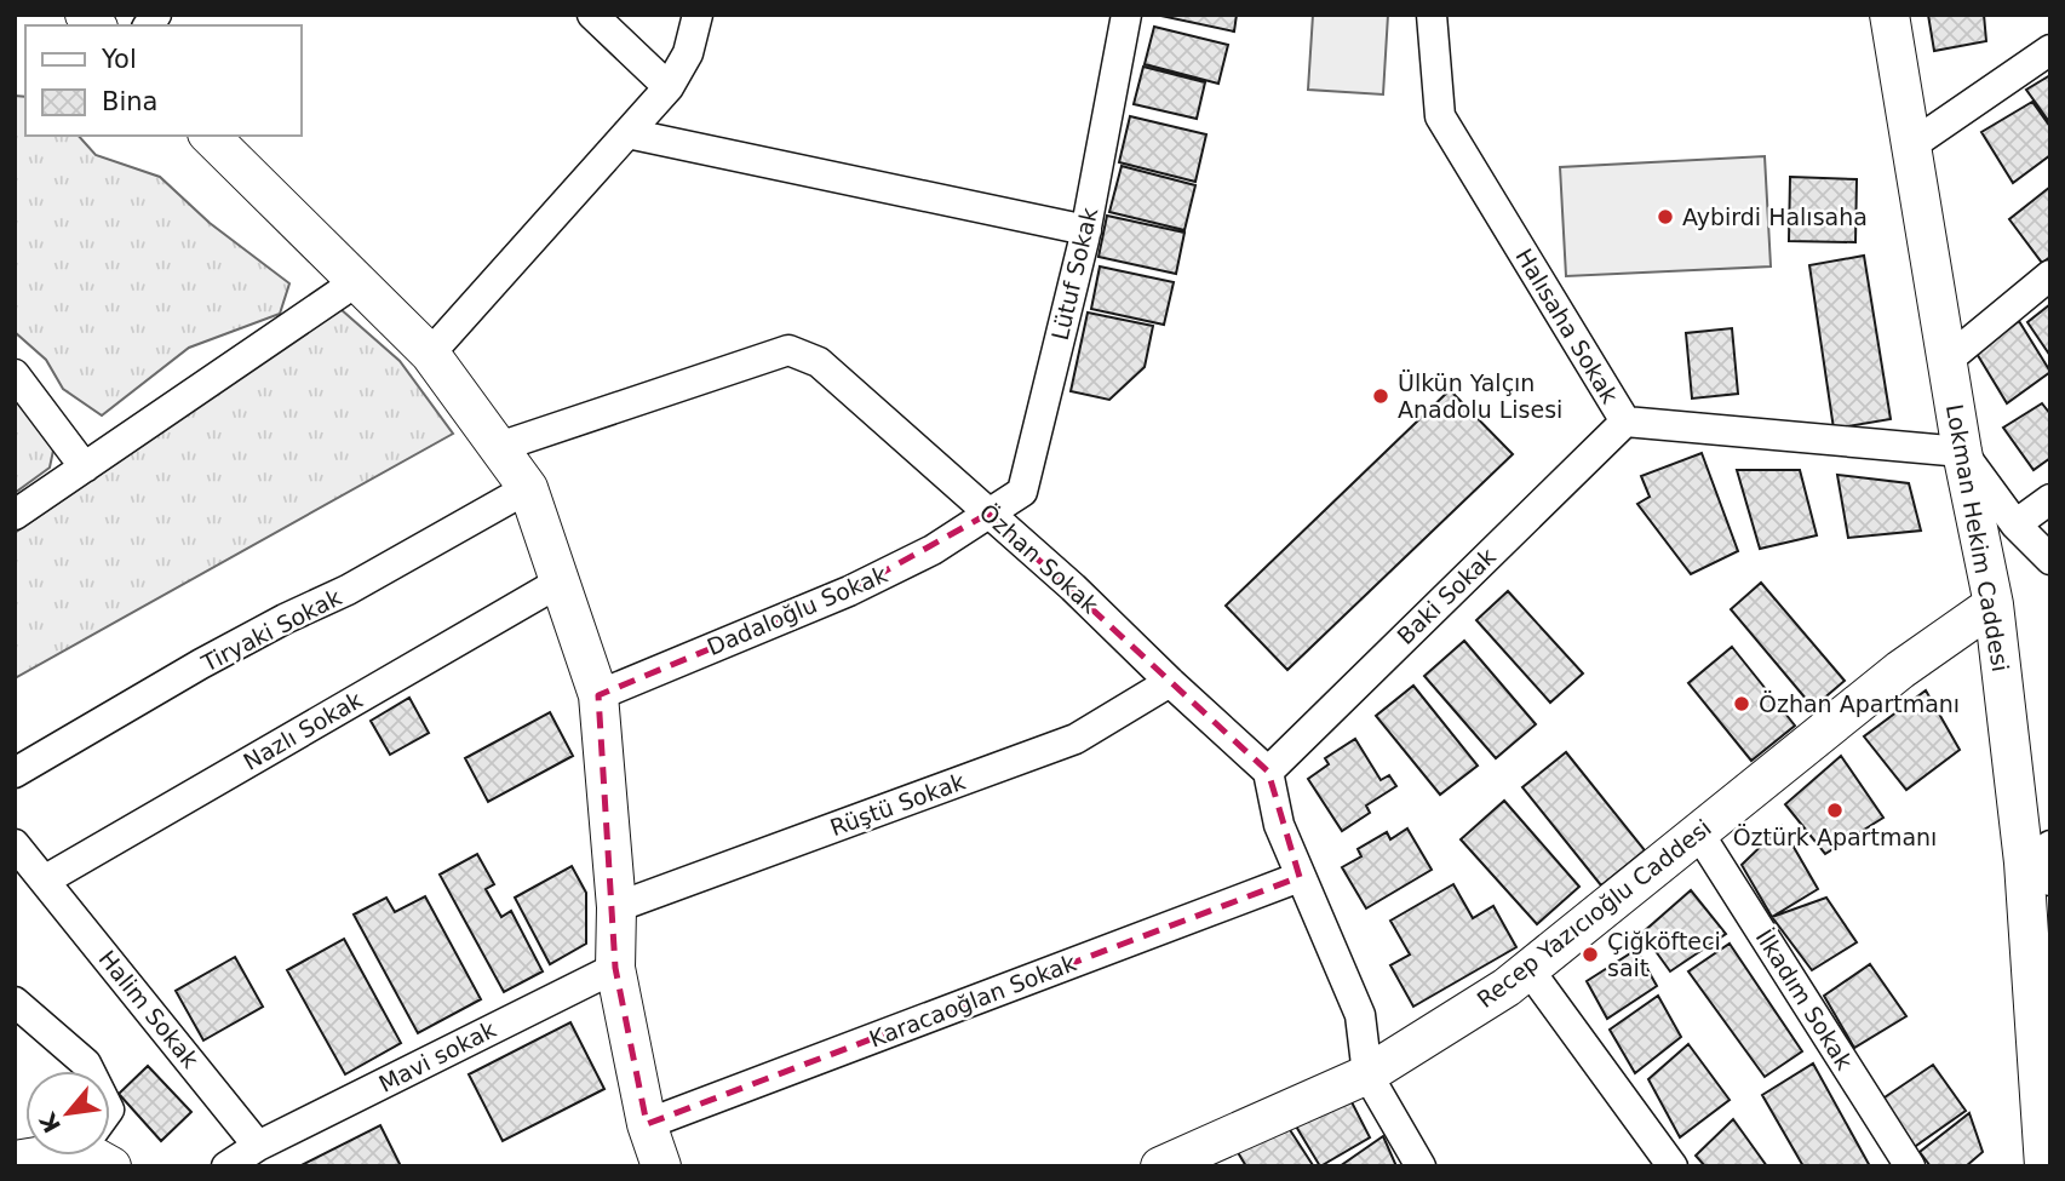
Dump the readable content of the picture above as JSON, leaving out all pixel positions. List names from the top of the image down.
{
  "streets": {
    "street": [
      "Lütuf Sokak",
      "Halısaha Sokak",
      "Lokman Hekim Caddesi",
      "Özhan Sokak",
      "Baki Sokak",
      "Dadaloğlu Sokak",
      "Tiryaki Sokak",
      "Nazlı Sokak",
      "Rüştü Sokak",
      "Recep Yazıcıoğlu Caddesi",
      "İlkadım Sokak",
      "Karacaoğlan Sokak",
      "Halim Sokak",
      "Mavi sokak"
    ]
  },
  "crossings": [
    ["Lütuf Sokak", "Özhan Sokak"],
    ["Lütuf Sokak", "Dadaloğlu Sokak"],
    ["Halısaha Sokak", "Lokman Hekim Caddesi"],
    ["Halısaha Sokak", "Baki Sokak"],
    ["Lokman Hekim Caddesi", "Recep Yazıcıoğlu Caddesi"],
    ["Özhan Sokak", "Baki Sokak"],
    ["Özhan Sokak", "Dadaloğlu Sokak"],
    ["Özhan Sokak", "Rüştü Sokak"],
    ["Nazlı Sokak", "Halim Sokak"],
    ["Recep Yazıcıoğlu Caddesi", "İlkadım Sokak"],
    ["Halim Sokak", "Mavi sokak"]
  ],
  "places": [
    "Aybirdi Halısaha",
    "Ülkün Yalçın Anadolu Lisesi",
    "Özhan Apartmanı",
    "Öztürk Apartmanı",
    "Çiğköfteci sait"
  ],
  "legend": ["Yol", "Bina"],
  "north": "bottom left"
}
